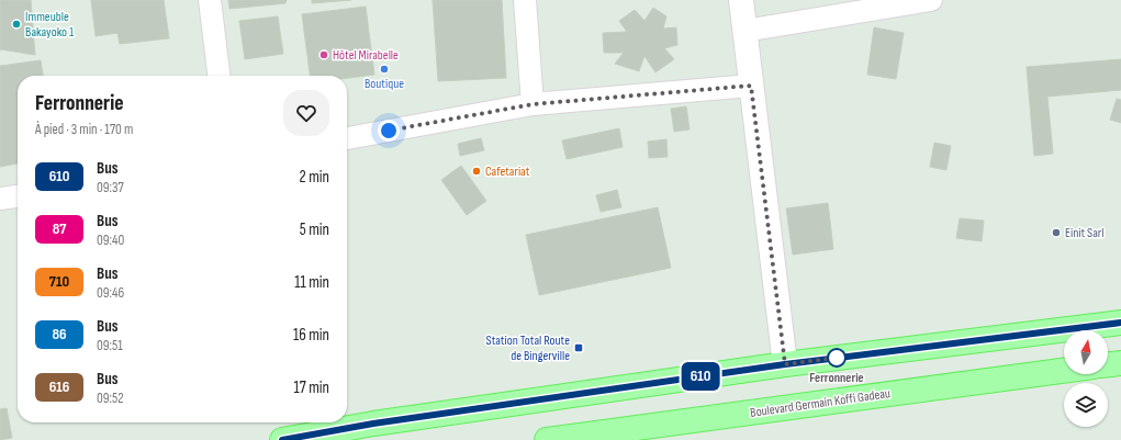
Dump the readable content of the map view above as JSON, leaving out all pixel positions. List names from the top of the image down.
{
  "streets": {
    "main road": ["Boulevard Germain Koffi Gadeau"]
  },
  "places": {
    "other": [
      "Immeuble Bakayoko 1",
      "Hôtel Mirabelle",
      "Boutique",
      "Cafetariat",
      "Einit Sarl",
      "Ferronnerie"
    ],
    "transit": ["Station Total Route de Bingerville"]
  },
  "lines": ["bus line 610"],
  "north": "top",
  "page": {
    "on_map": "610",
    "heading": ["Ferronnerie", "À pied · 3 min · 170 m"],
    "list": [
      {
        "mark": "610",
        "name": "Bus",
        "note": "09:37",
        "value": "2 min"
      },
      {
        "mark": "87",
        "name": "Bus",
        "note": "09:40",
        "value": "5 min"
      },
      {
        "mark": "710",
        "name": "Bus",
        "note": "09:46",
        "value": "11 min"
      },
      {
        "mark": "86",
        "name": "Bus",
        "note": "09:51",
        "value": "16 min"
      },
      {
        "mark": "616",
        "name": "Bus",
        "note": "09:52",
        "value": "17 min"
      }
    ]
  }
}
